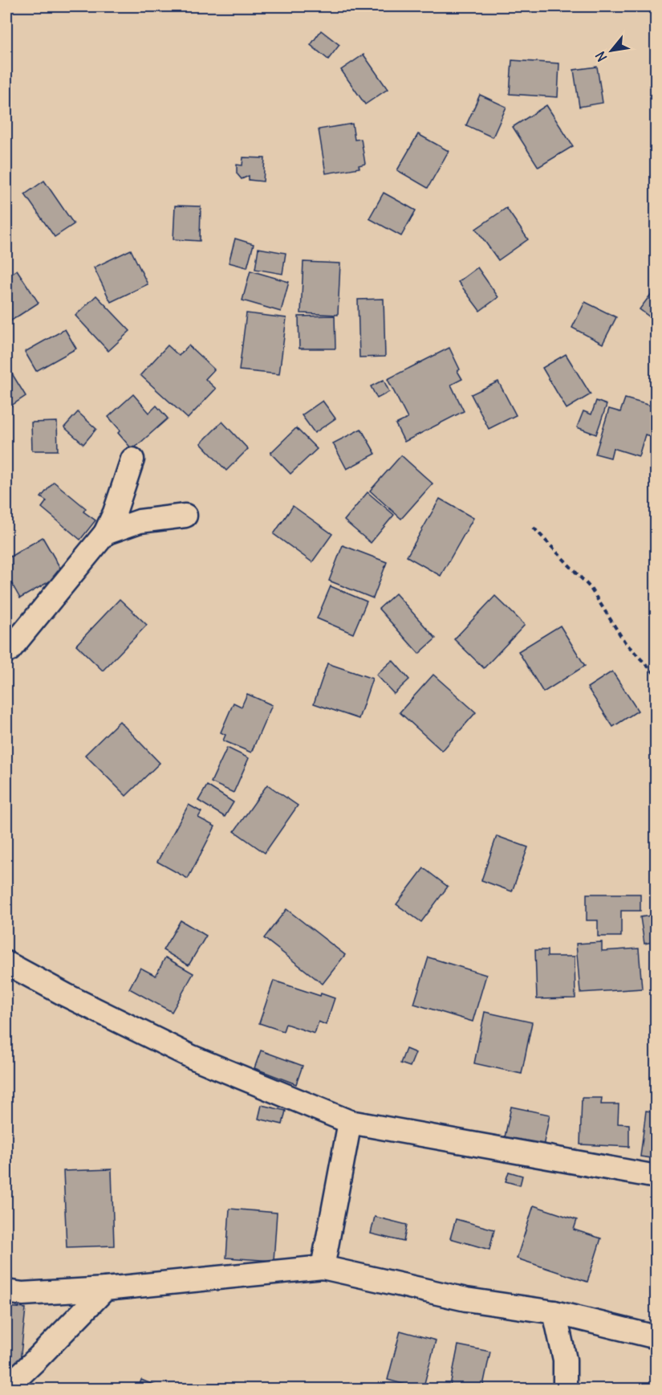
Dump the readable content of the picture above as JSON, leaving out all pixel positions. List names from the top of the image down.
{
  "north": "bottom left"
}
